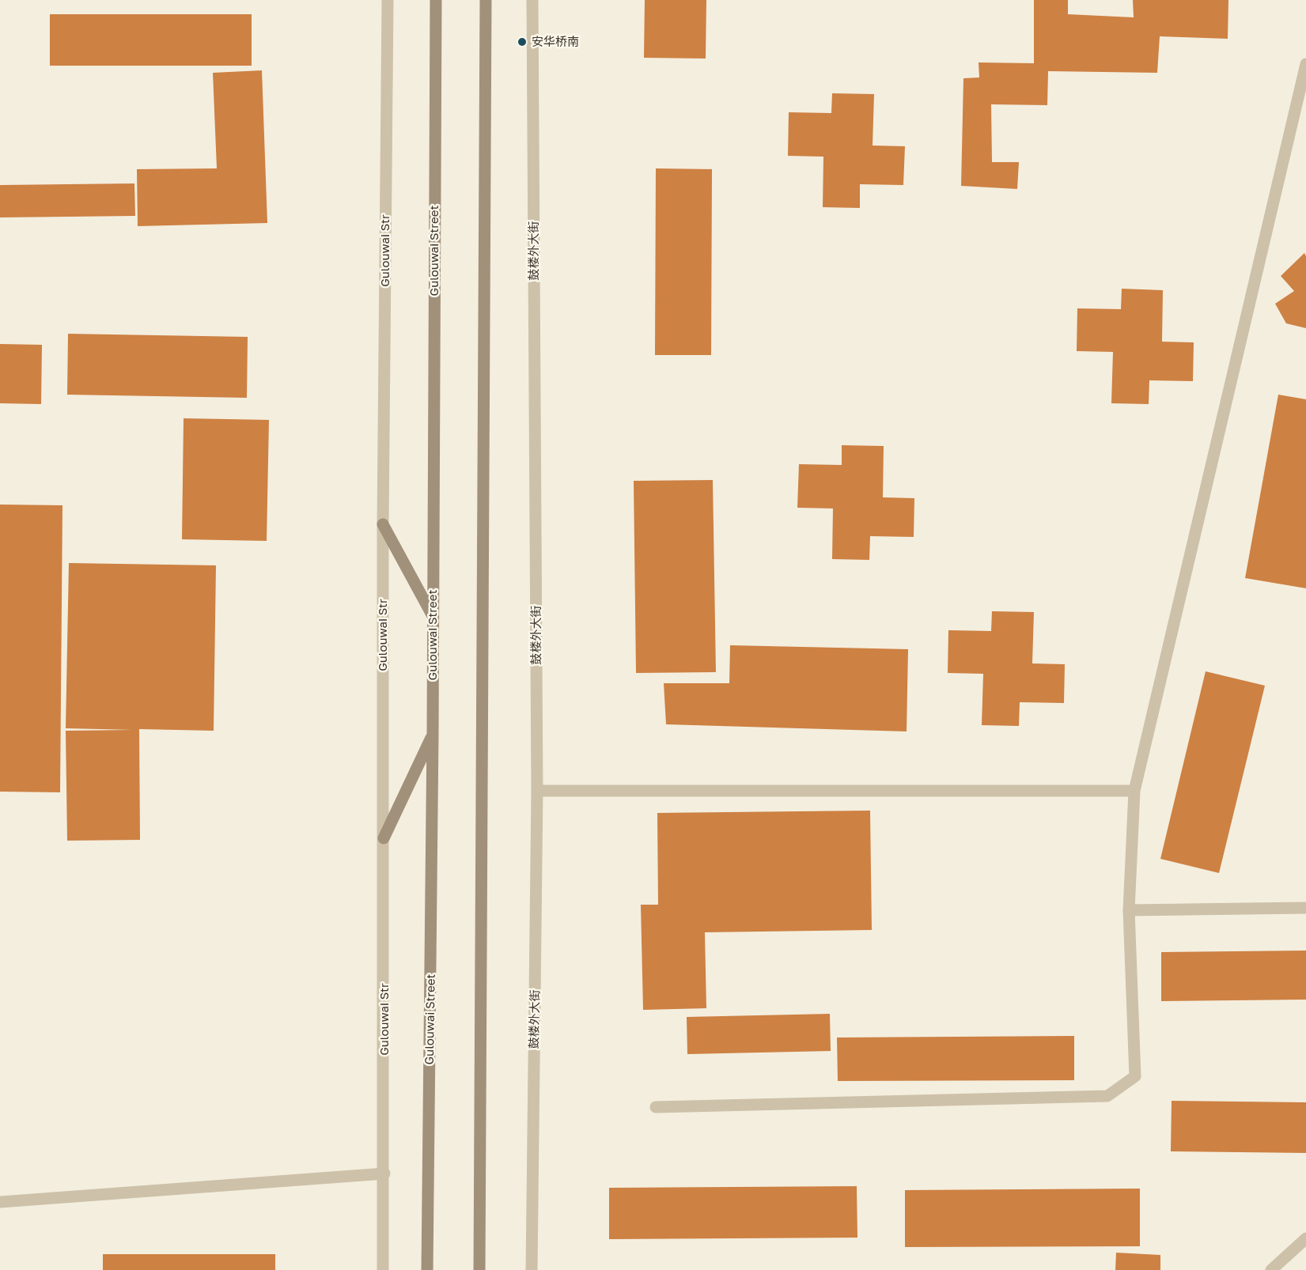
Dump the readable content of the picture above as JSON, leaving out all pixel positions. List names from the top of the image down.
{
  "streets": {
    "main road": ["Gulouwai Street"],
    "street": ["Gulouwai Str", "鼓楼外大街"]
  },
  "places": ["安华桥南"]
}
